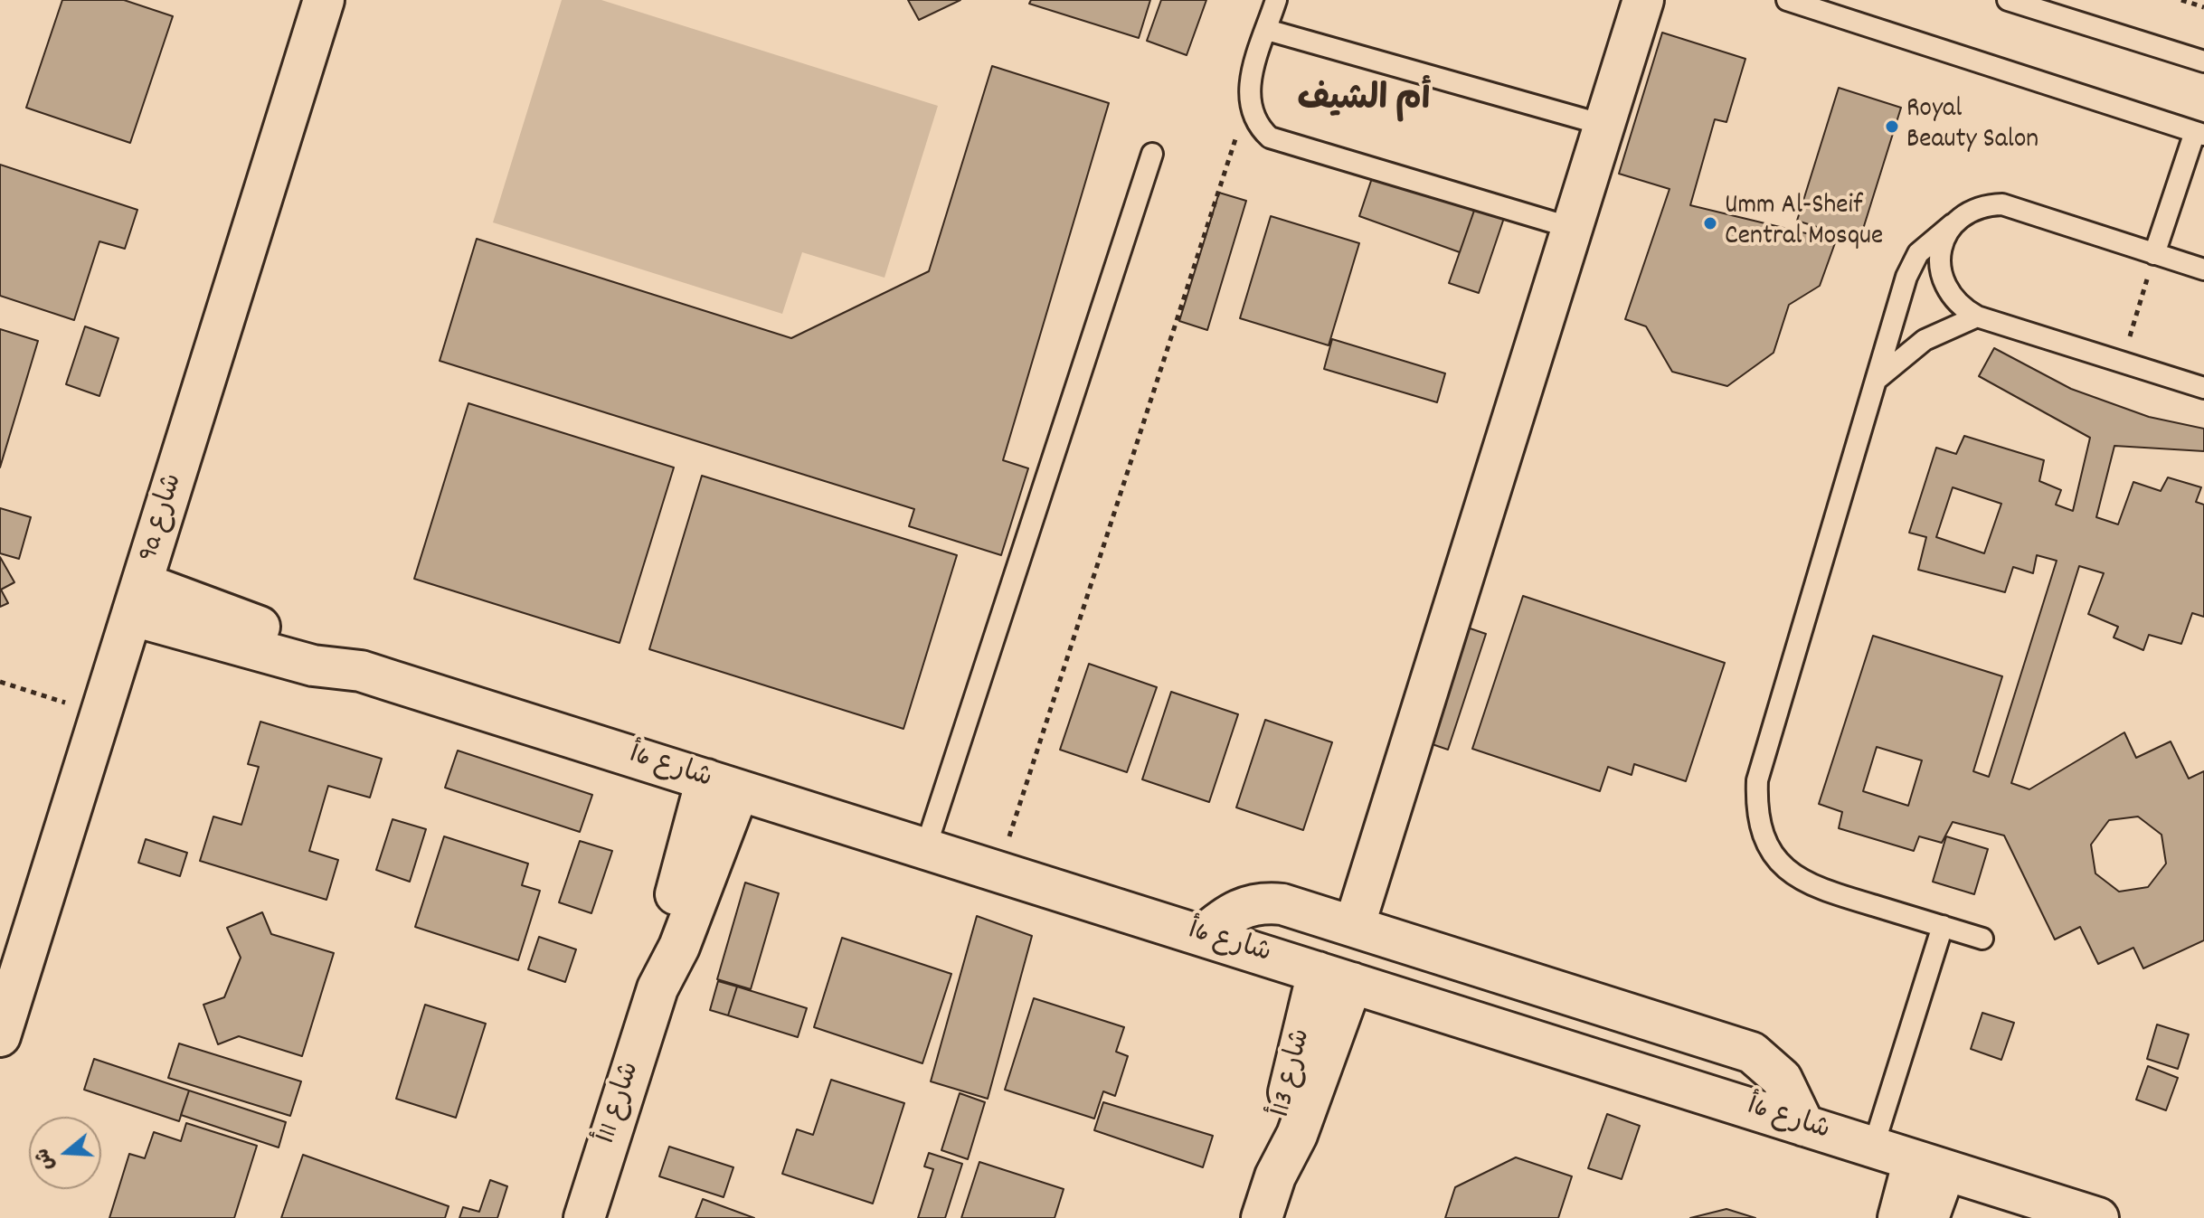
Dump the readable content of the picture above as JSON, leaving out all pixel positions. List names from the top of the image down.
{
  "streets": {
    "street": [
      "9a شارع",
      "شارع 6أ",
      "شارع 13أ",
      "شارع 11أ"
    ]
  },
  "crossings": [
    ["9a شارع", "شارع 6أ"],
    ["شارع 6أ", "شارع 13أ"],
    ["شارع 6أ", "شارع 11أ"]
  ],
  "districts": ["أم الشيف"],
  "places": ["Royal Beauty Salon", "Umm Al-Sheif Central Mosque"],
  "north": "left"
}
